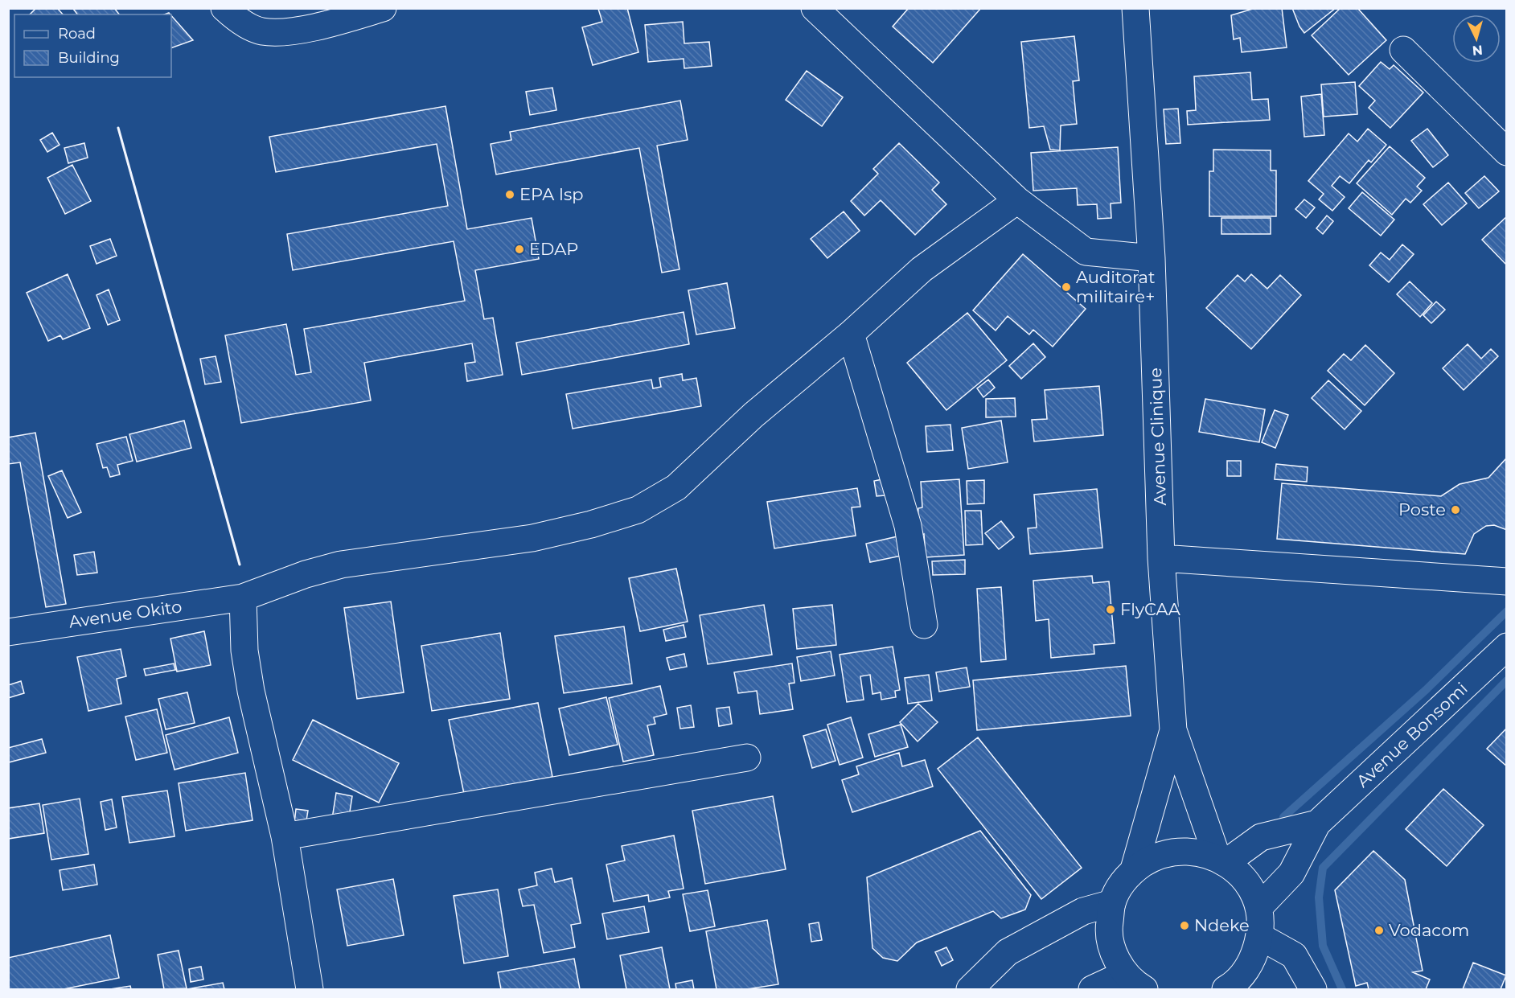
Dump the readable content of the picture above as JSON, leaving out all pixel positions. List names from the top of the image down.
{
  "streets": {
    "street": ["Avenue Clinique", "Avenue Okito", "Avenue Bonsomi"]
  },
  "crossings": [
    ["Avenue Clinique", "Avenue Bonsomi"]
  ],
  "places": [
    "EPA Isp",
    "EDAP",
    "Auditorat militaire+",
    "Poste",
    "FlyCAA",
    "Ndeke",
    "Vodacom"
  ],
  "legend": ["Road", "Building"],
  "north": "bottom"
}
